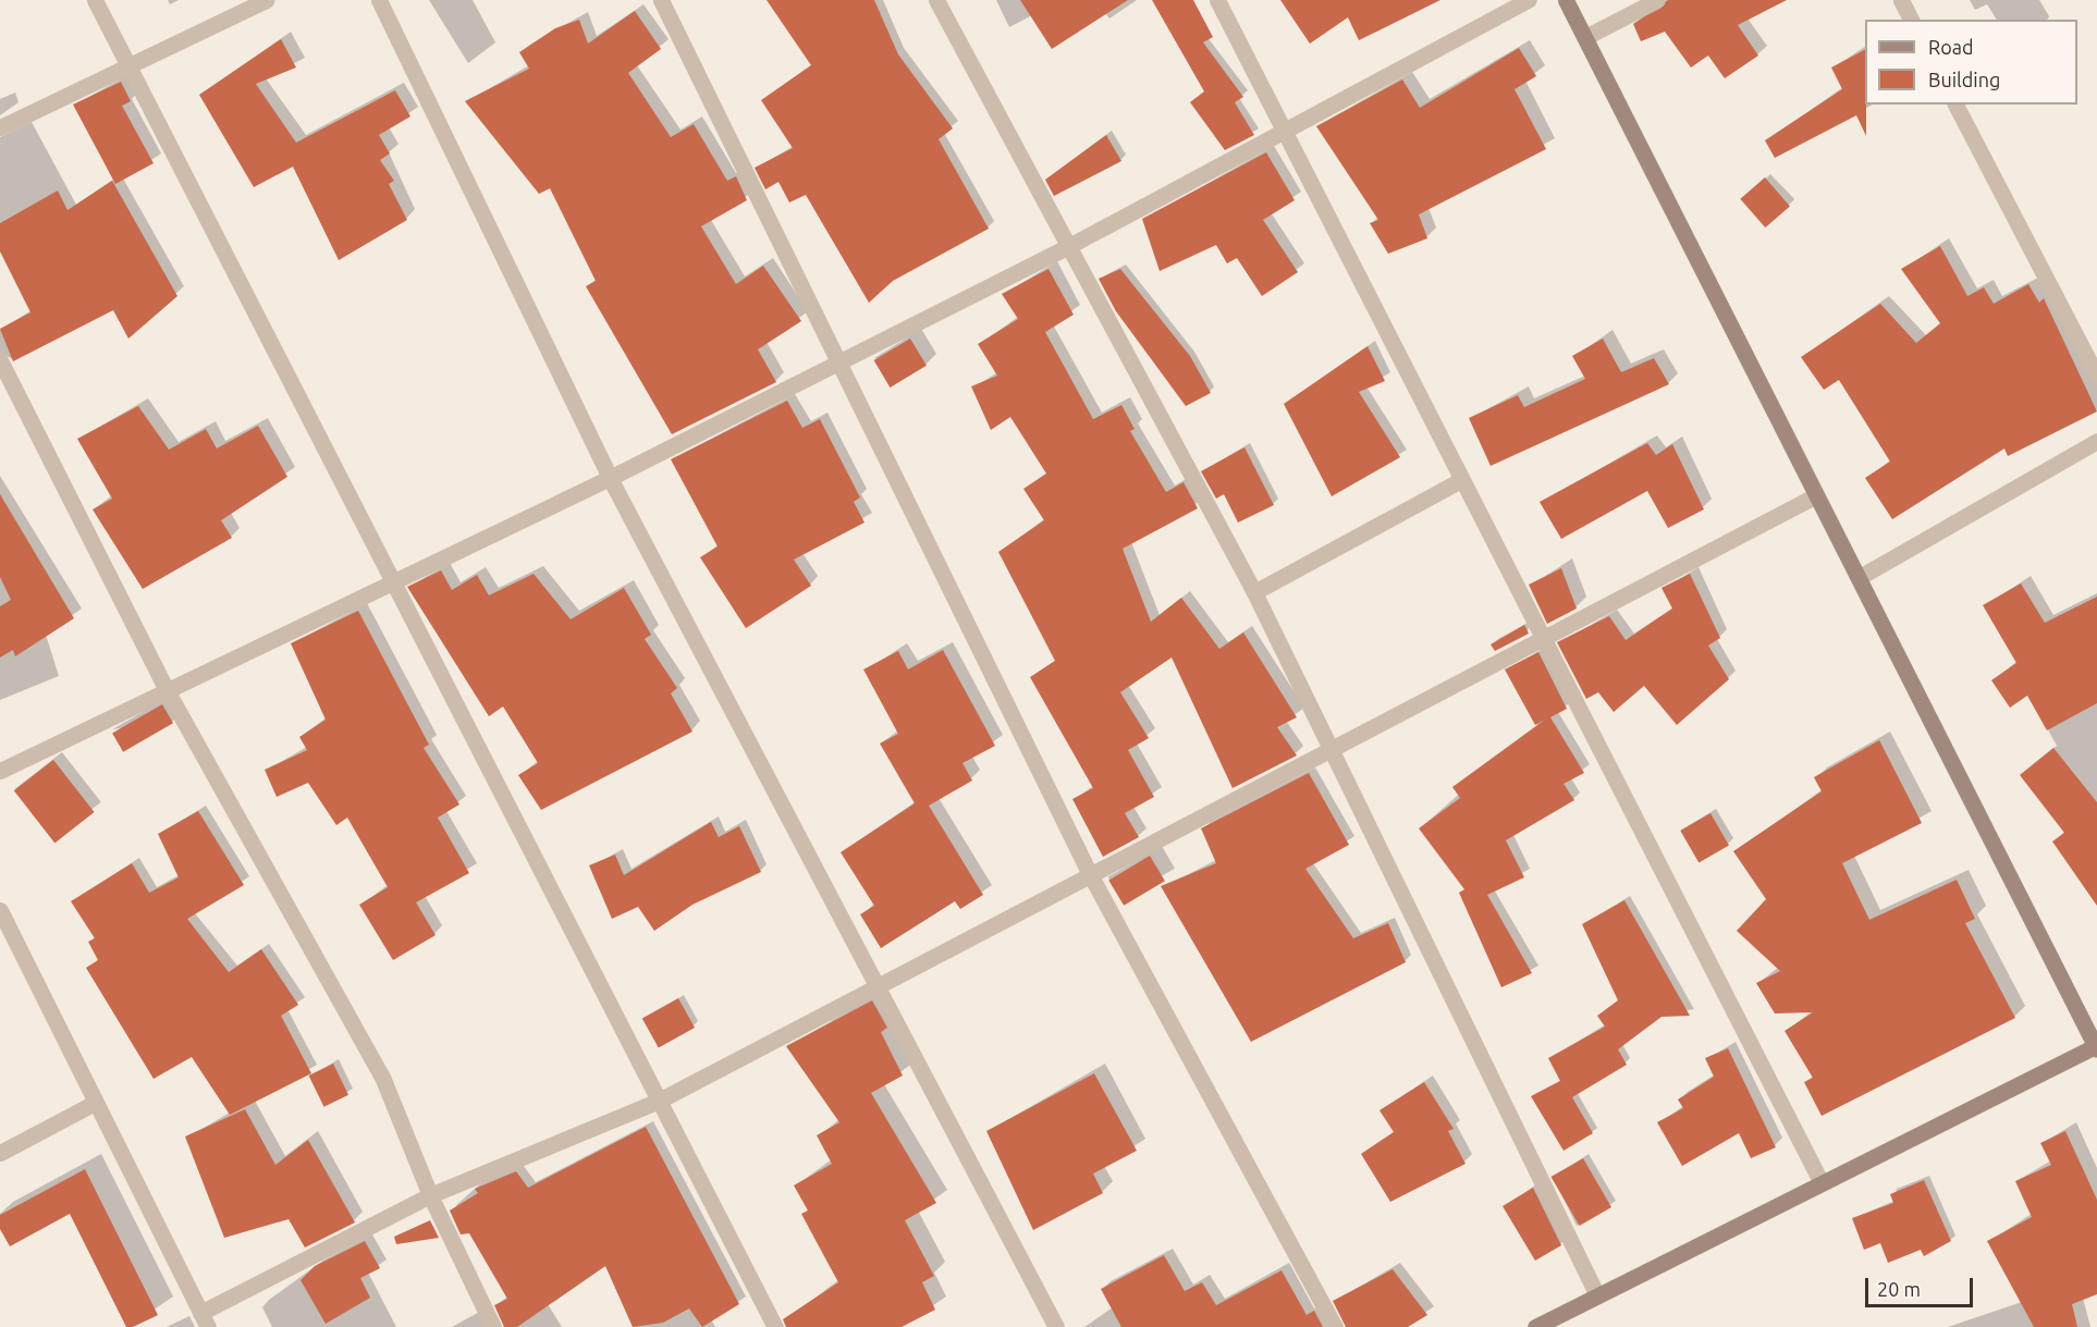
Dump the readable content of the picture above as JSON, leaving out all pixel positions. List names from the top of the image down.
{
  "legend": ["Road", "Building"],
  "scale_bar": "20 m"
}
